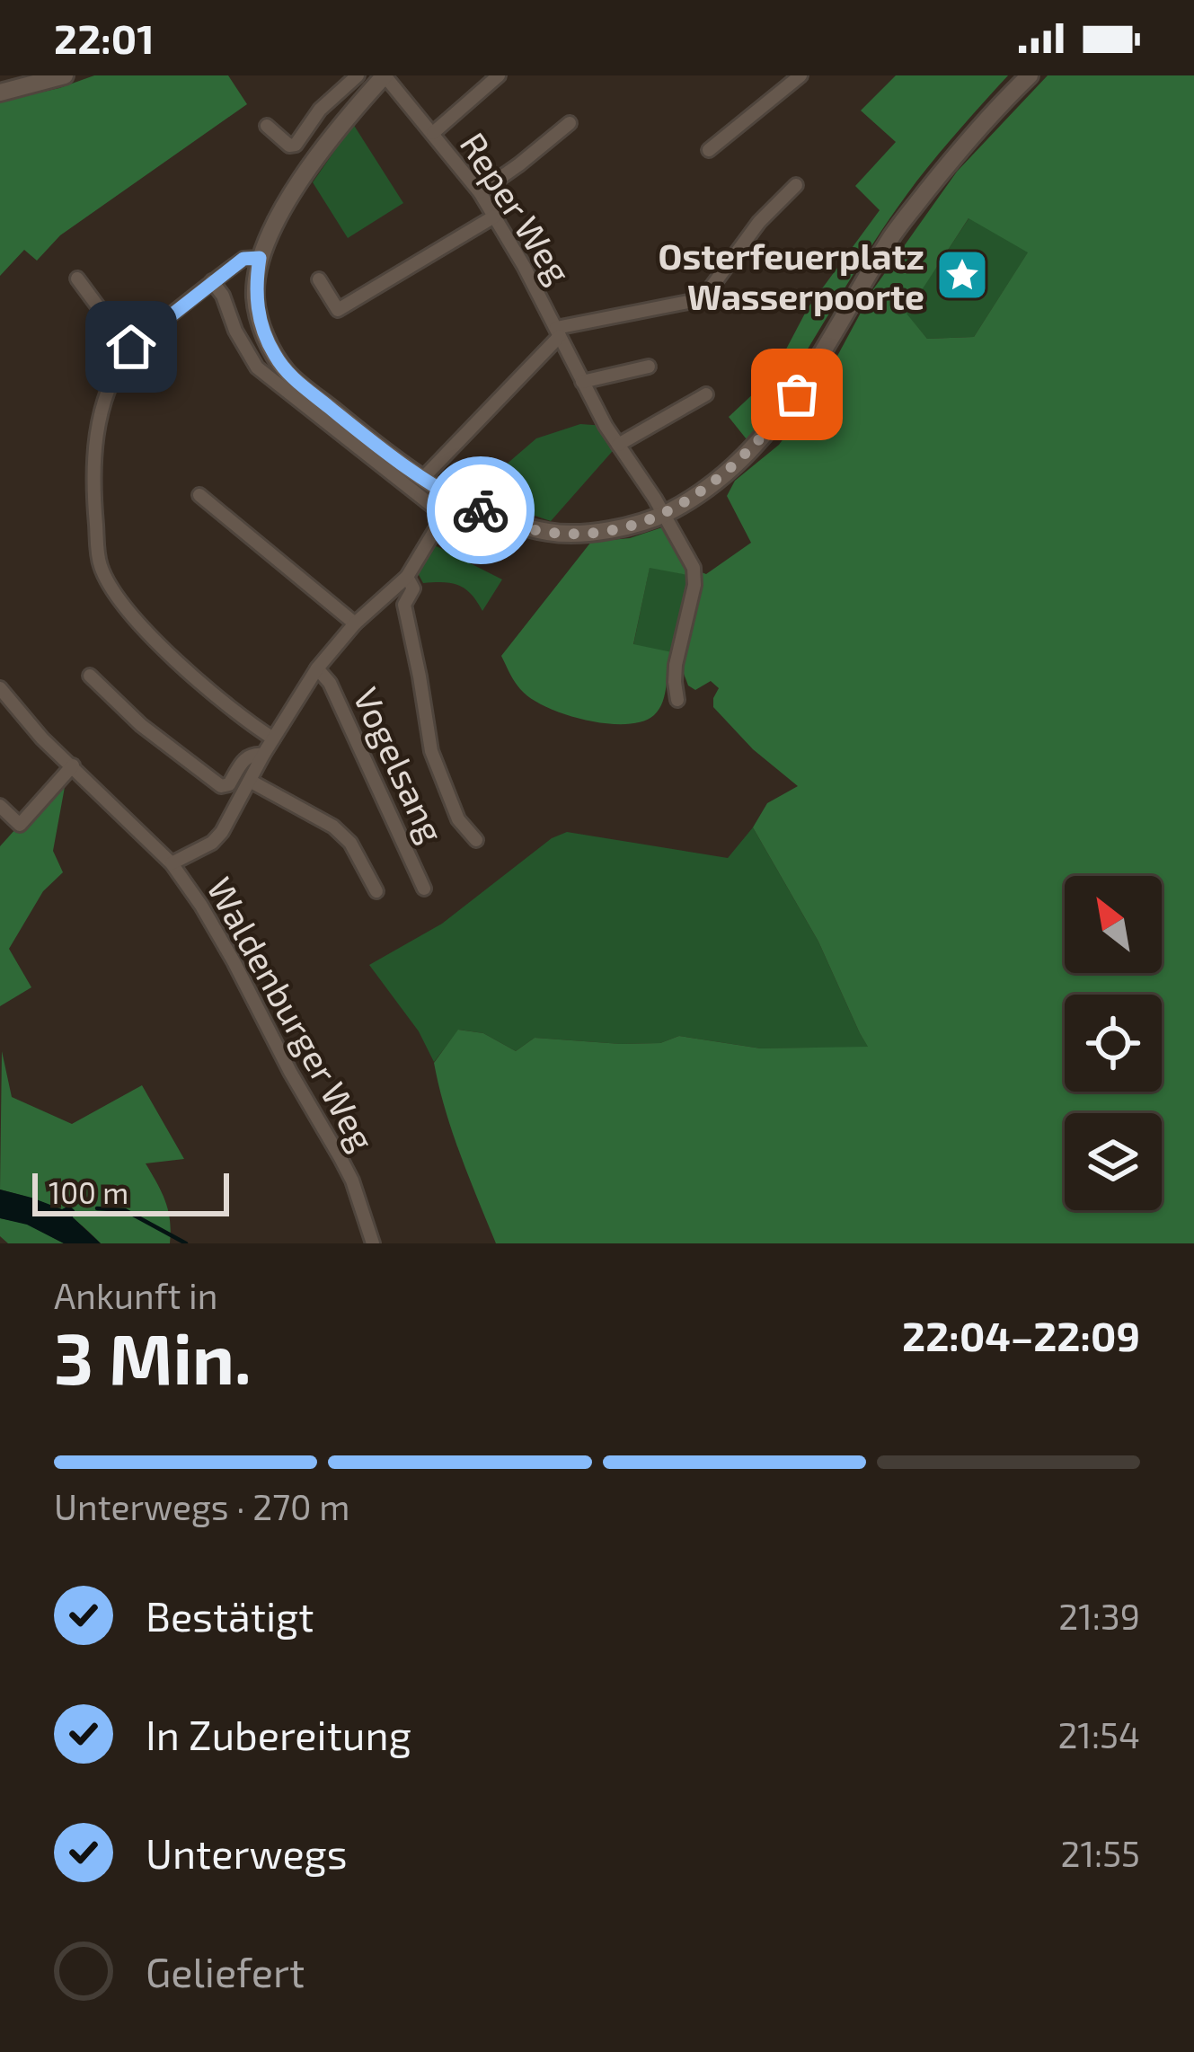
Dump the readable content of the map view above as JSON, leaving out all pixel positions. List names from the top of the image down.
{
  "streets": {
    "street": ["Reper Weg", "Vogelsang", "Waldenburger Weg"]
  },
  "places": {
    "place": ["Osterfeuerplatz Wasserpoorte"]
  },
  "scale_bar": "100 m",
  "north": "top left",
  "page": {
    "status": "22:01",
    "scale": "100 m",
    "heading": ["3 Min.", "Ankunft in", "22:04–22:09"],
    "bar": "Unterwegs · 270 m",
    "list": [
      ["Bestätigt", "21:39"],
      ["In Zubereitung", "21:54"],
      ["Unterwegs", "21:55"],
      "Geliefert"
    ]
  }
}
